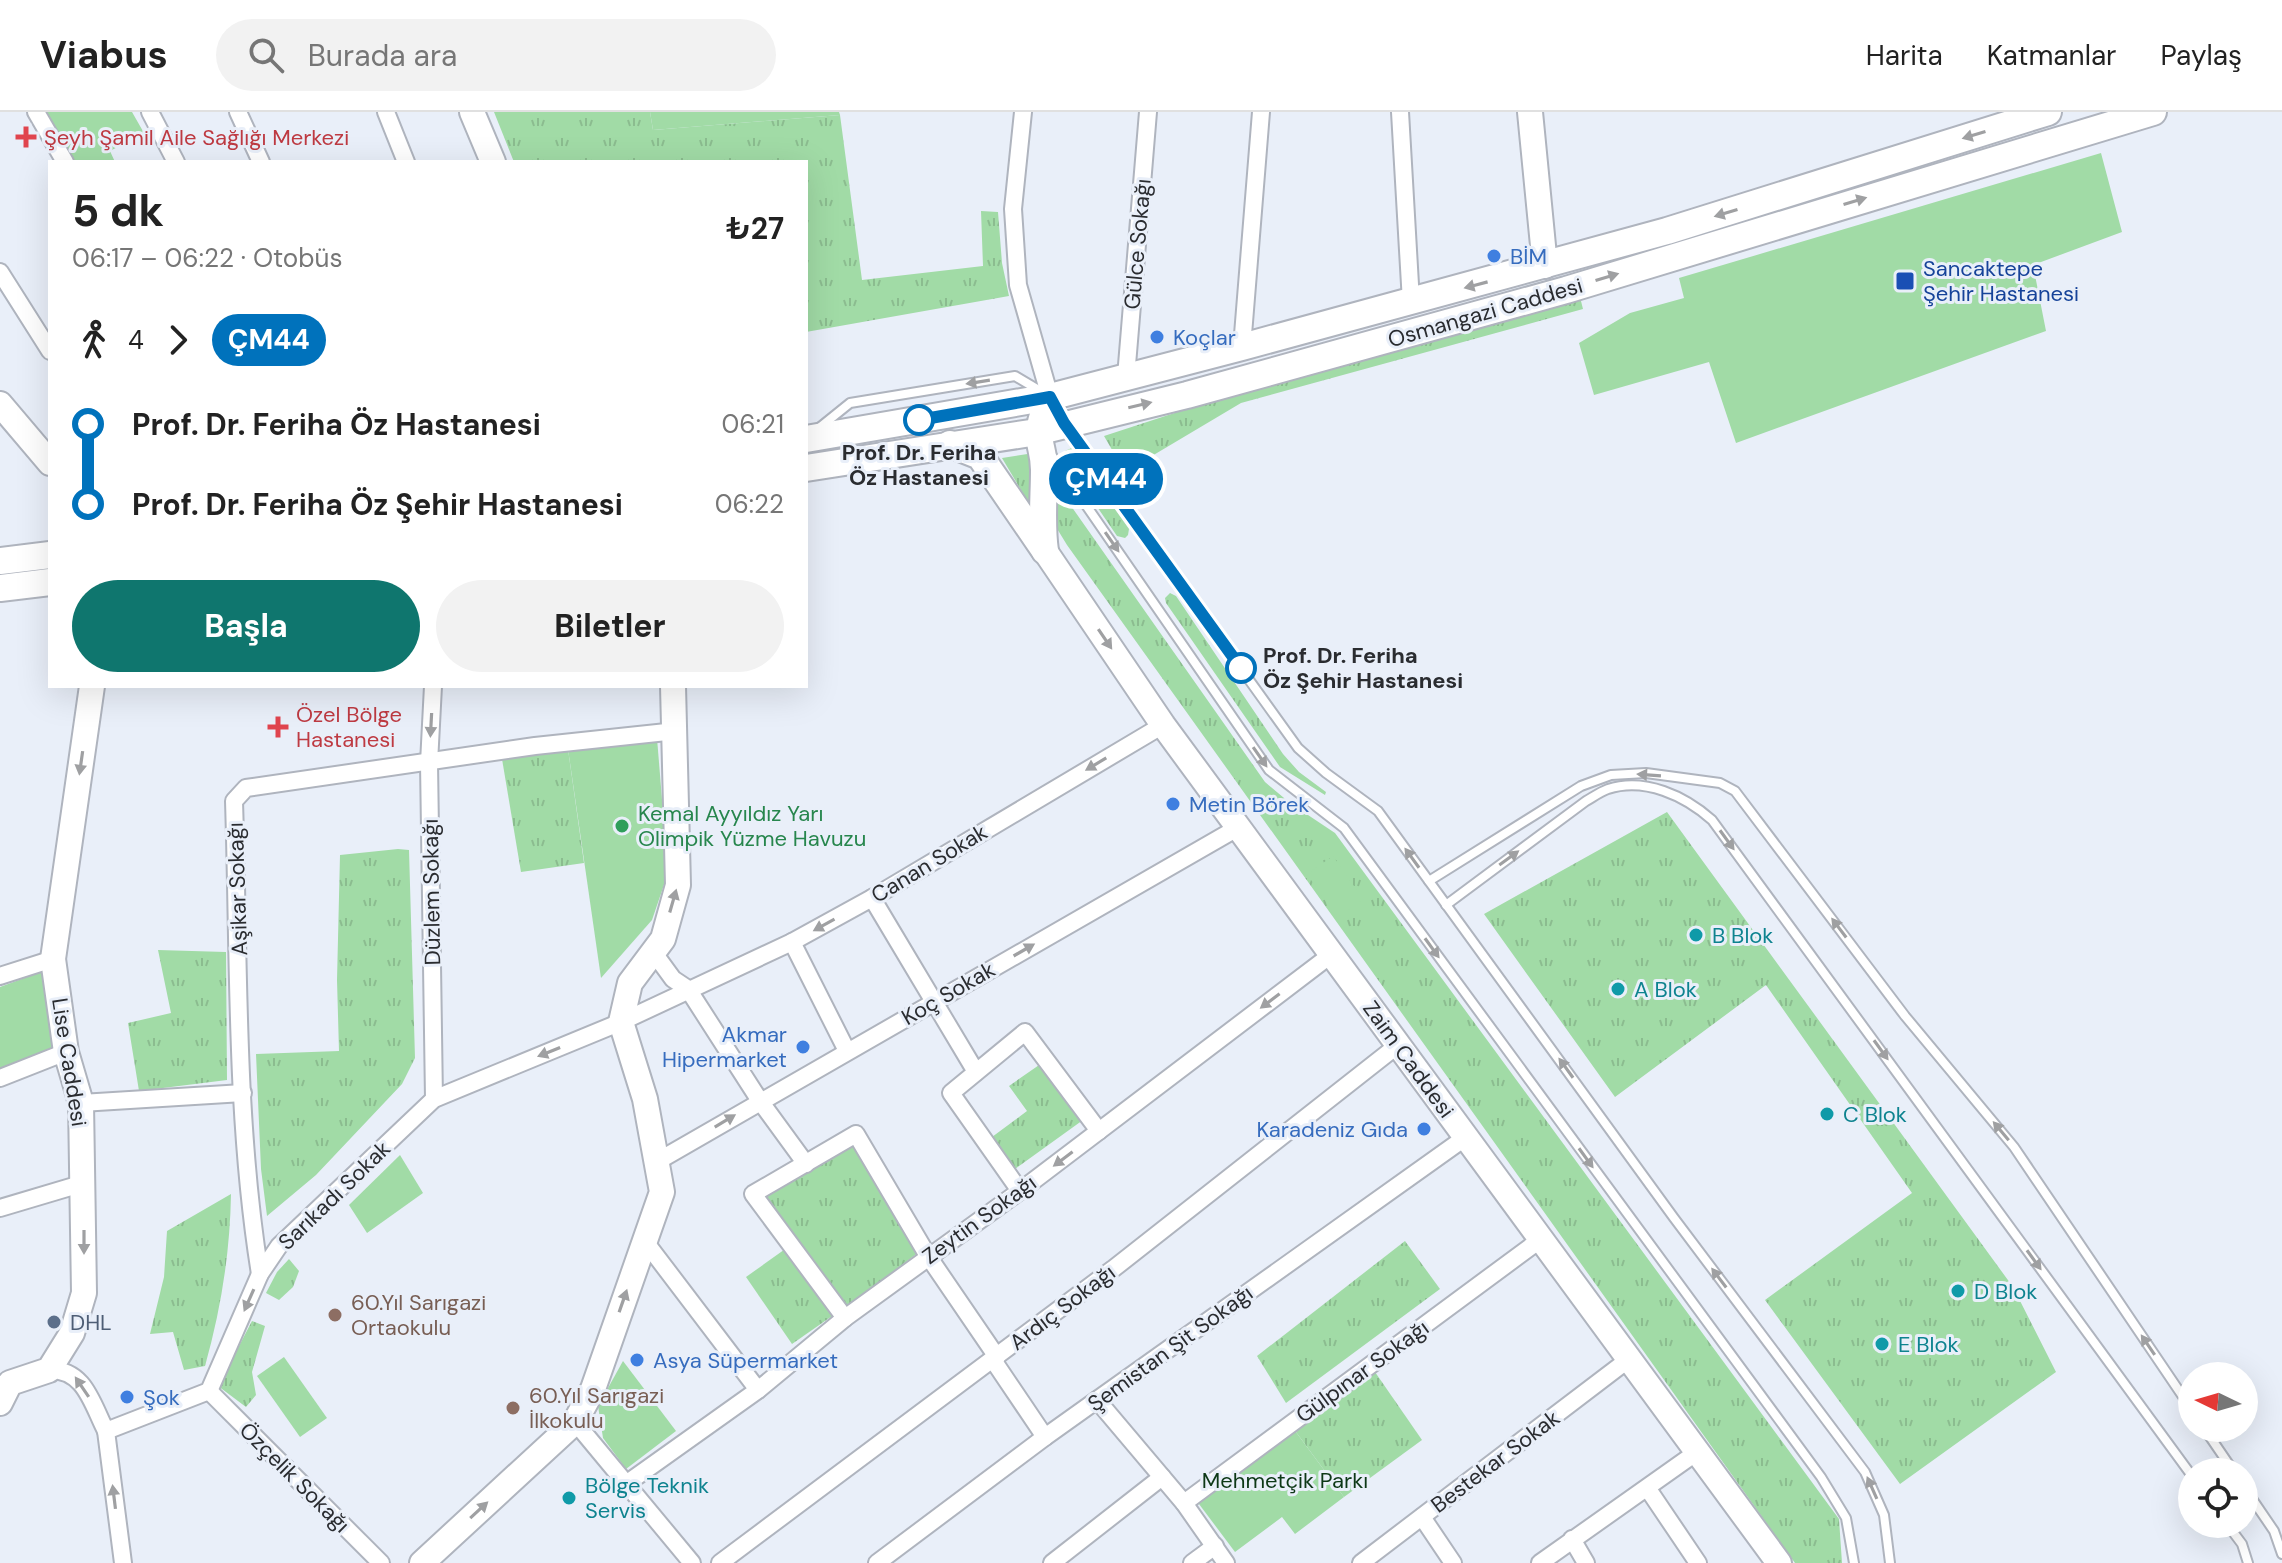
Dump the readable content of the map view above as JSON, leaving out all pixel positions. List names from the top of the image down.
{
  "streets": {
    "main road": ["Osmangazi Caddesi", "Zaim Caddesi", "Lise Caddesi"],
    "street": [
      "Gülce Sokağı",
      "Canan Sokak",
      "Aşikar Sokağı",
      "Düzlem Sokağı",
      "Koç Sokak",
      "Sarıkadı Sokak",
      "Zeytin Sokağı",
      "Ardıç Sokağı",
      "Şemistan Şit Sokağı",
      "Gülpınar Sokağı",
      "Bestekar Sokak",
      "Özçelik Sokağı"
    ]
  },
  "crossings": [
    ["Gülce Sokağı", "Osmangazi Caddesi"],
    ["Canan Sokak", "Zaim Caddesi"],
    ["Canan Sokak", "Sarıkadı Sokak"],
    ["Aşikar Sokağı", "Düzlem Sokağı"],
    ["Aşikar Sokağı", "Sarıkadı Sokak"],
    ["Düzlem Sokağı", "Sarıkadı Sokak"],
    ["Koç Sokak", "Zaim Caddesi"],
    ["Zaim Caddesi", "Zeytin Sokağı"],
    ["Zaim Caddesi", "Ardıç Sokağı"],
    ["Zaim Caddesi", "Şemistan Şit Sokağı"],
    ["Zaim Caddesi", "Gülpınar Sokağı"],
    ["Zaim Caddesi", "Bestekar Sokak"],
    ["Sarıkadı Sokak", "Özçelik Sokağı"]
  ],
  "one_way": [
    "Canan Sokak",
    "Koç Sokak",
    "Lise Caddesi",
    "Sarıkadı Sokak",
    "Zeytin Sokağı"
  ],
  "parks": ["Mehmetçik Parkı"],
  "places": {
    "health": ["Şeyh Şamil Aile Sağlığı Merkezi", "Özel Bölge Hastanesi"],
    "other": [
      "BİM",
      "Koçlar",
      "Prof. Dr. Feriha Öz Hastanesi",
      "Prof. Dr. Feriha Öz Şehir Hastanesi",
      "Metin Börek",
      "Kemal Ayyıldız Yarı Olimpik Yüzme Havuzu",
      "B Blok",
      "A Blok",
      "Akmar Hipermarket",
      "C Blok",
      "Karadeniz Gıda",
      "D Blok",
      "60.Yıl Sarıgazi Ortaokulu",
      "DHL",
      "E Blok",
      "Asya Süpermarket",
      "Şok",
      "60.Yıl Sarıgazi İlkokulu",
      "Bölge Teknik Servis"
    ],
    "transit": ["Sancaktepe Şehir Hastanesi"]
  },
  "lines": ["bus line ÇM44"],
  "north": "left",
  "page": {
    "header": "Viabus",
    "search": "Burada ara",
    "nav": ["Harita", "Katmanlar", "Paylaş"],
    "on_map": "ÇM44",
    "heading": ["5 dk", "06:17 – 06:22 · Otobüs", "₺27"],
    "legs": ["4", "ÇM44"],
    "list": [
      {
        "name": "Prof. Dr. Feriha Öz Hastanesi",
        "value": "06:21"
      },
      {
        "name": "Prof. Dr. Feriha Öz Şehir Hastanesi",
        "value": "06:22"
      }
    ],
    "buttons": ["Başla", "Biletler"]
  }
}
